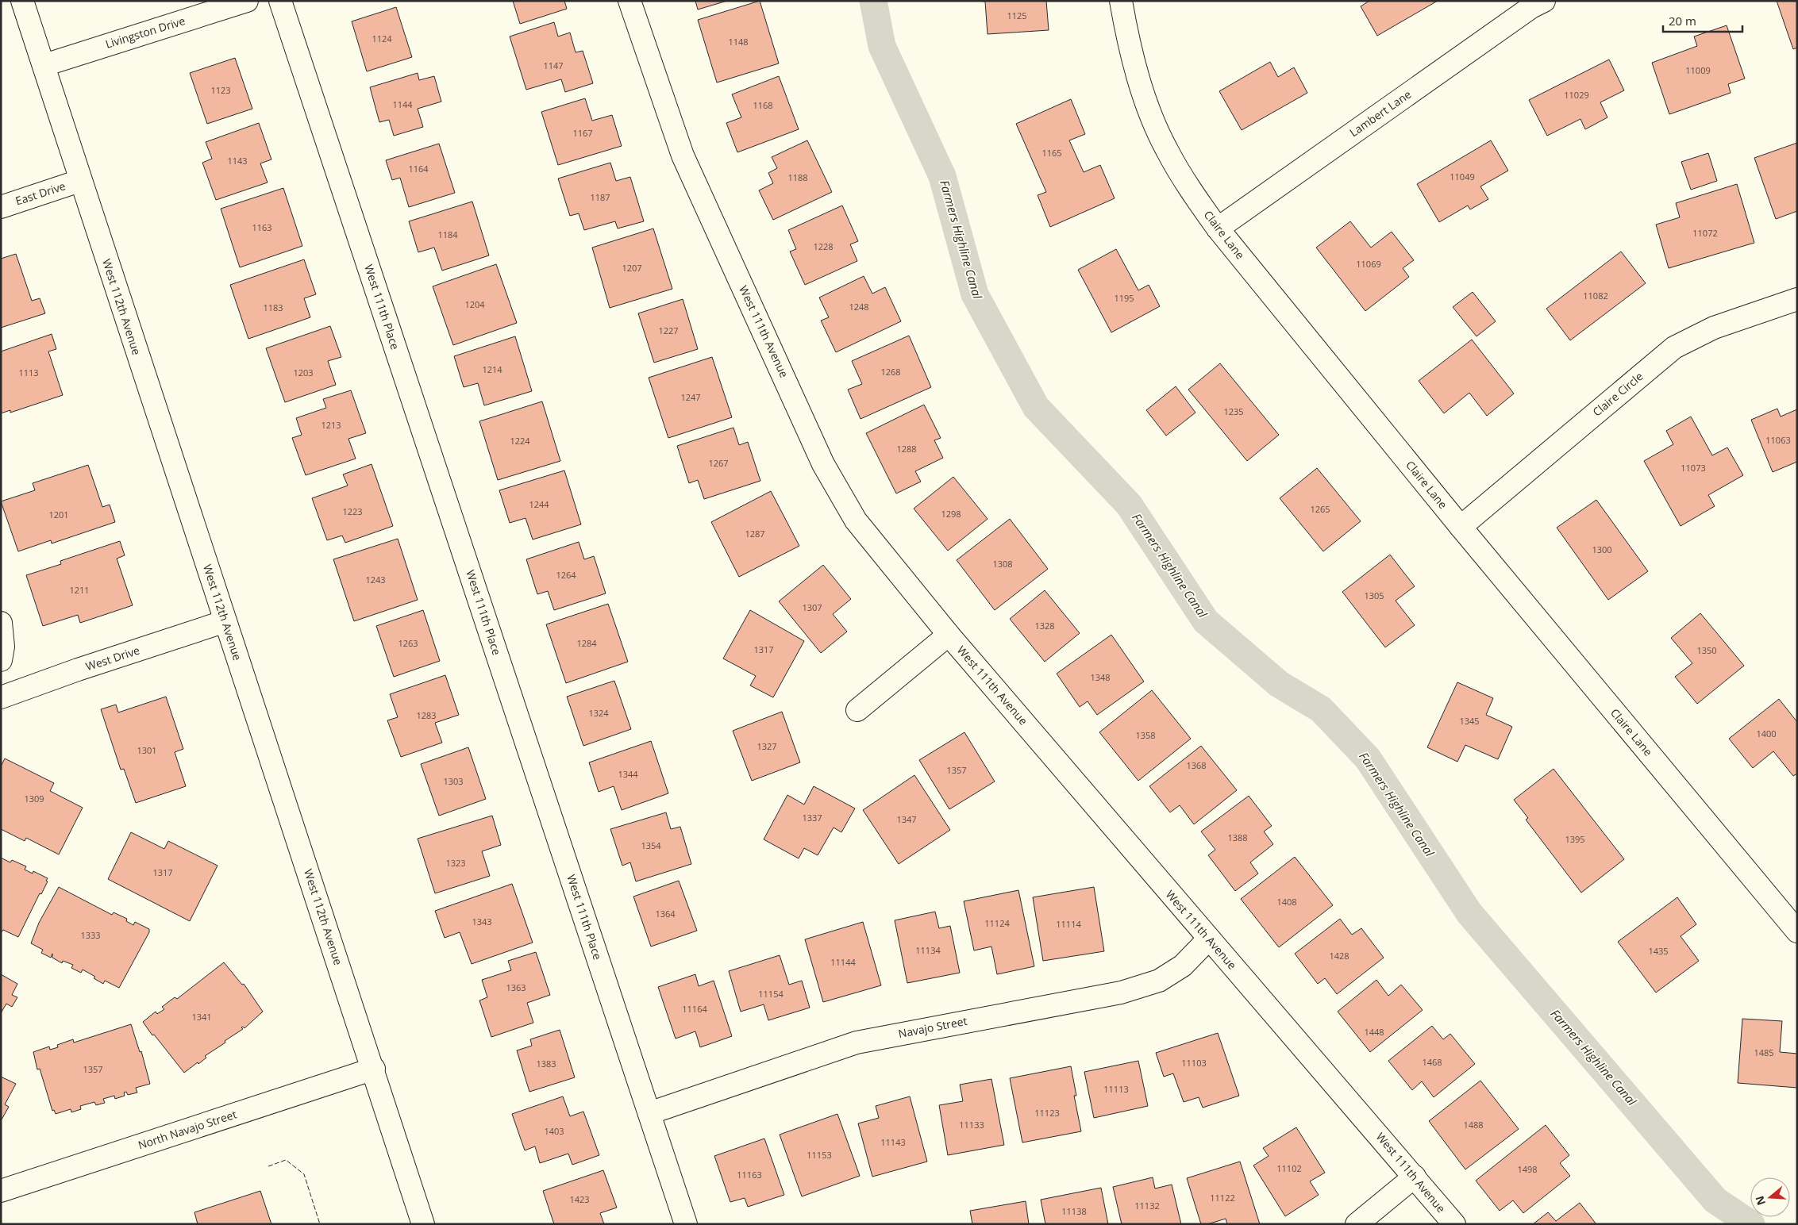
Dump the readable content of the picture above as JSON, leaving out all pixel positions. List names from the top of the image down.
{
  "streets": {
    "street": [
      "Livingston Drive",
      "Lambert Lane",
      "East Drive",
      "Claire Lane",
      "West 112th Avenue",
      "West 111th Place",
      "West 111th Avenue",
      "Claire Circle",
      "West Drive",
      "Navajo Street",
      "North Navajo Street"
    ]
  },
  "crossings": [
    ["Livingston Drive", "West 112th Avenue"],
    ["Lambert Lane", "Claire Lane"],
    ["East Drive", "West 112th Avenue"],
    ["Claire Lane", "Claire Circle"],
    ["West 112th Avenue", "West Drive"],
    ["West 112th Avenue", "North Navajo Street"],
    ["West 111th Place", "Navajo Street"],
    ["West 111th Avenue", "Navajo Street"]
  ],
  "water": ["Farmers Highline Canal"],
  "house_numbers": [
    "1125",
    "1124",
    "1148",
    "1147",
    "11009",
    "1123",
    "11029",
    "1144",
    "1168",
    "1167",
    "1165",
    "1143",
    "1164",
    "11049",
    "1188",
    "1187",
    "1163",
    "11072",
    "1184",
    "1228",
    "11069",
    "1207",
    "11082",
    "1195",
    "1204",
    "1248",
    "1183",
    "1227",
    "1214",
    "1268",
    "1113",
    "1203",
    "1247",
    "1235",
    "1213",
    "11063",
    "1224",
    "1288",
    "1267",
    "11073",
    "1244",
    "1265",
    "1223",
    "1298",
    "1201",
    "1287",
    "1300",
    "1308",
    "1264",
    "1243",
    "1211",
    "1305",
    "1307",
    "1328",
    "1263",
    "1284",
    "1317",
    "1350",
    "1348",
    "1324",
    "1283",
    "1345",
    "1400",
    "1358",
    "1327",
    "1301",
    "1368",
    "1357",
    "1344",
    "1303",
    "1309",
    "1337",
    "1347",
    "1388",
    "1395",
    "1354",
    "1323",
    "1317",
    "1408",
    "1364",
    "1343",
    "11124",
    "11114",
    "1333",
    "11134",
    "1435",
    "1428",
    "11144",
    "1363",
    "11154",
    "11164",
    "1341",
    "1448",
    "1485",
    "1468",
    "11103",
    "1383",
    "1357",
    "11113",
    "11123",
    "11133",
    "1488",
    "1403",
    "11143",
    "11153",
    "11102",
    "1498",
    "11163",
    "11122",
    "1423",
    "11132",
    "11138"
  ],
  "scale_bar": "20 m",
  "north": "left"
}
